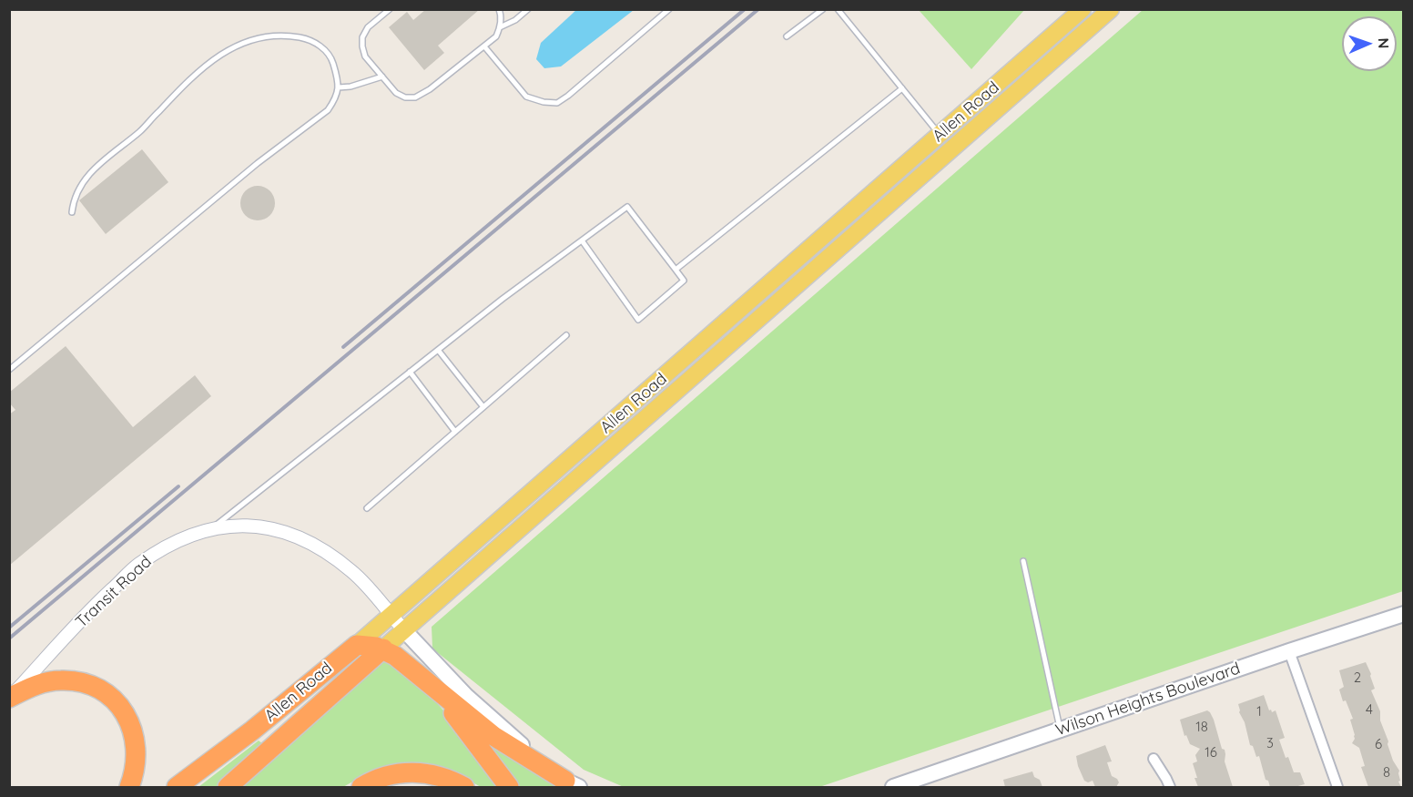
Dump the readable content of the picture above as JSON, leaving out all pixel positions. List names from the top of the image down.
{
  "streets": {
    "highway": ["Allen Road"],
    "main road": ["Wilson Heights Boulevard"],
    "street": ["Transit Road"]
  },
  "crossings": [
    ["Allen Road", "Transit Road"]
  ],
  "house_numbers": [
    "2",
    "4",
    "1",
    "18",
    "3",
    "6",
    "16",
    "8"
  ],
  "north": "right"
}
